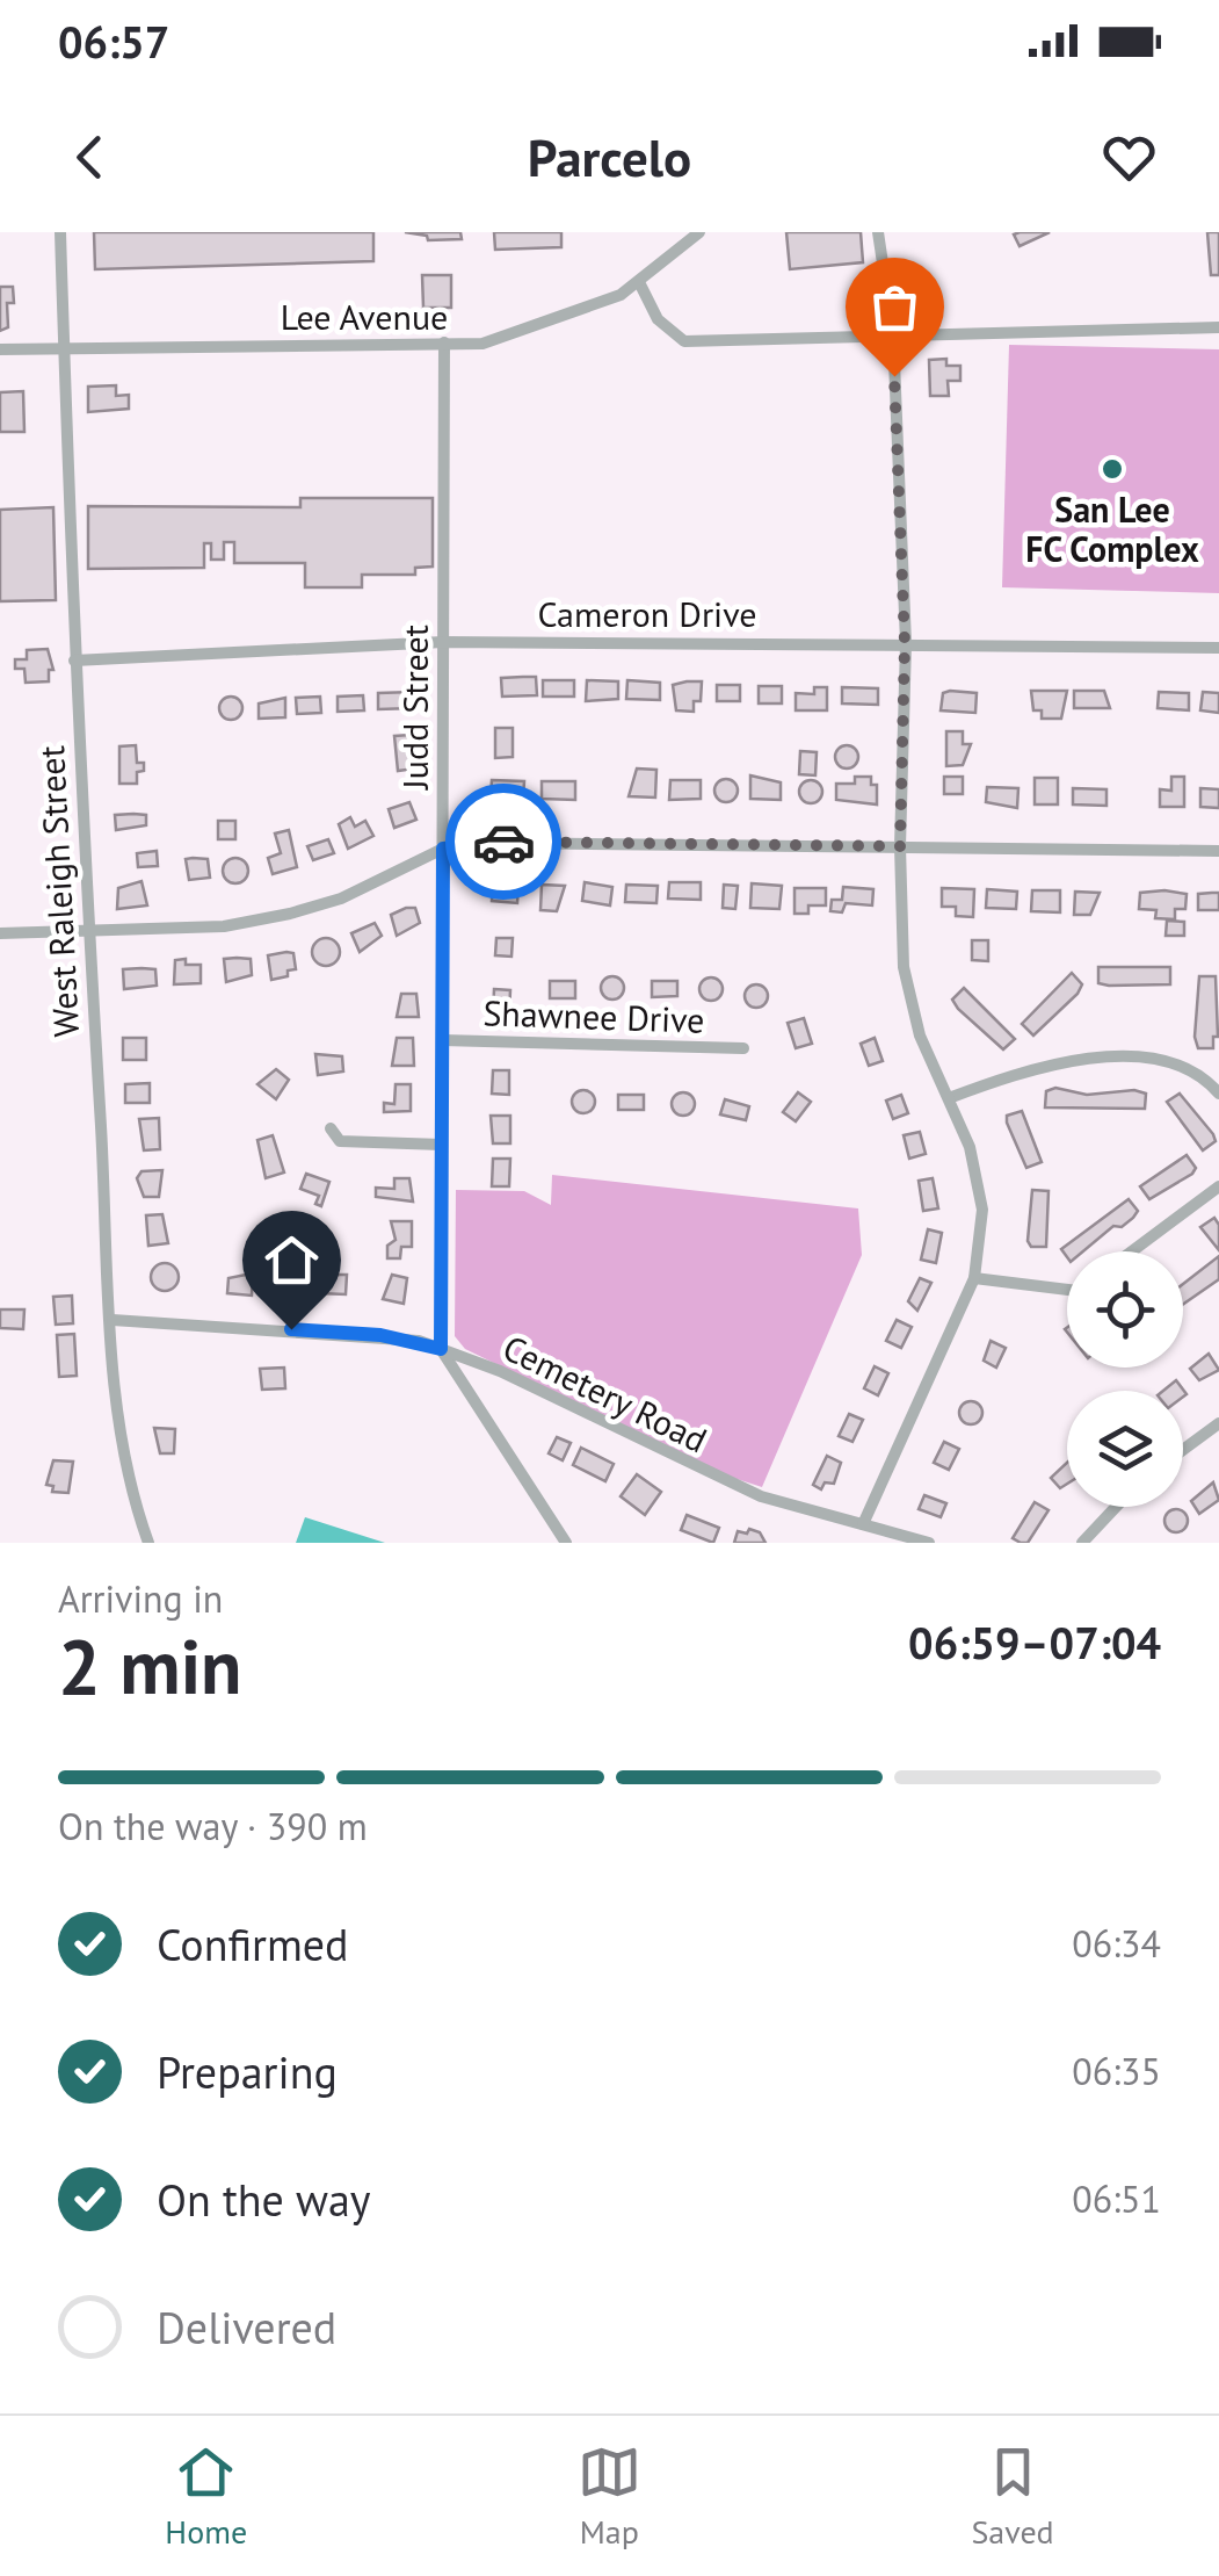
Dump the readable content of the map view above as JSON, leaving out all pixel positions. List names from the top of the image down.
{
  "streets": {
    "street": [
      "Lee Avenue",
      "Cameron Drive",
      "Judd Street",
      "West Raleigh Street",
      "Shawnee Drive",
      "Cemetery Road"
    ]
  },
  "crossings": [
    ["Lee Avenue", "Judd Street"],
    ["Lee Avenue", "West Raleigh Street"],
    ["Cameron Drive", "Judd Street"],
    ["Cameron Drive", "West Raleigh Street"],
    ["Judd Street", "Shawnee Drive"],
    ["Judd Street", "Cemetery Road"],
    ["West Raleigh Street", "Cemetery Road"]
  ],
  "places": ["San Lee FC Complex"],
  "page": {
    "status": "06:57",
    "header": "Parcelo",
    "heading": ["2 min", "Arriving in", "06:59–07:04"],
    "bar": "On the way · 390 m",
    "list": [
      ["Confirmed", "06:34"],
      ["Preparing", "06:35"],
      ["On the way", "06:51"],
      "Delivered"
    ],
    "tabs": ["Home", "Map", "Saved"]
  }
}
